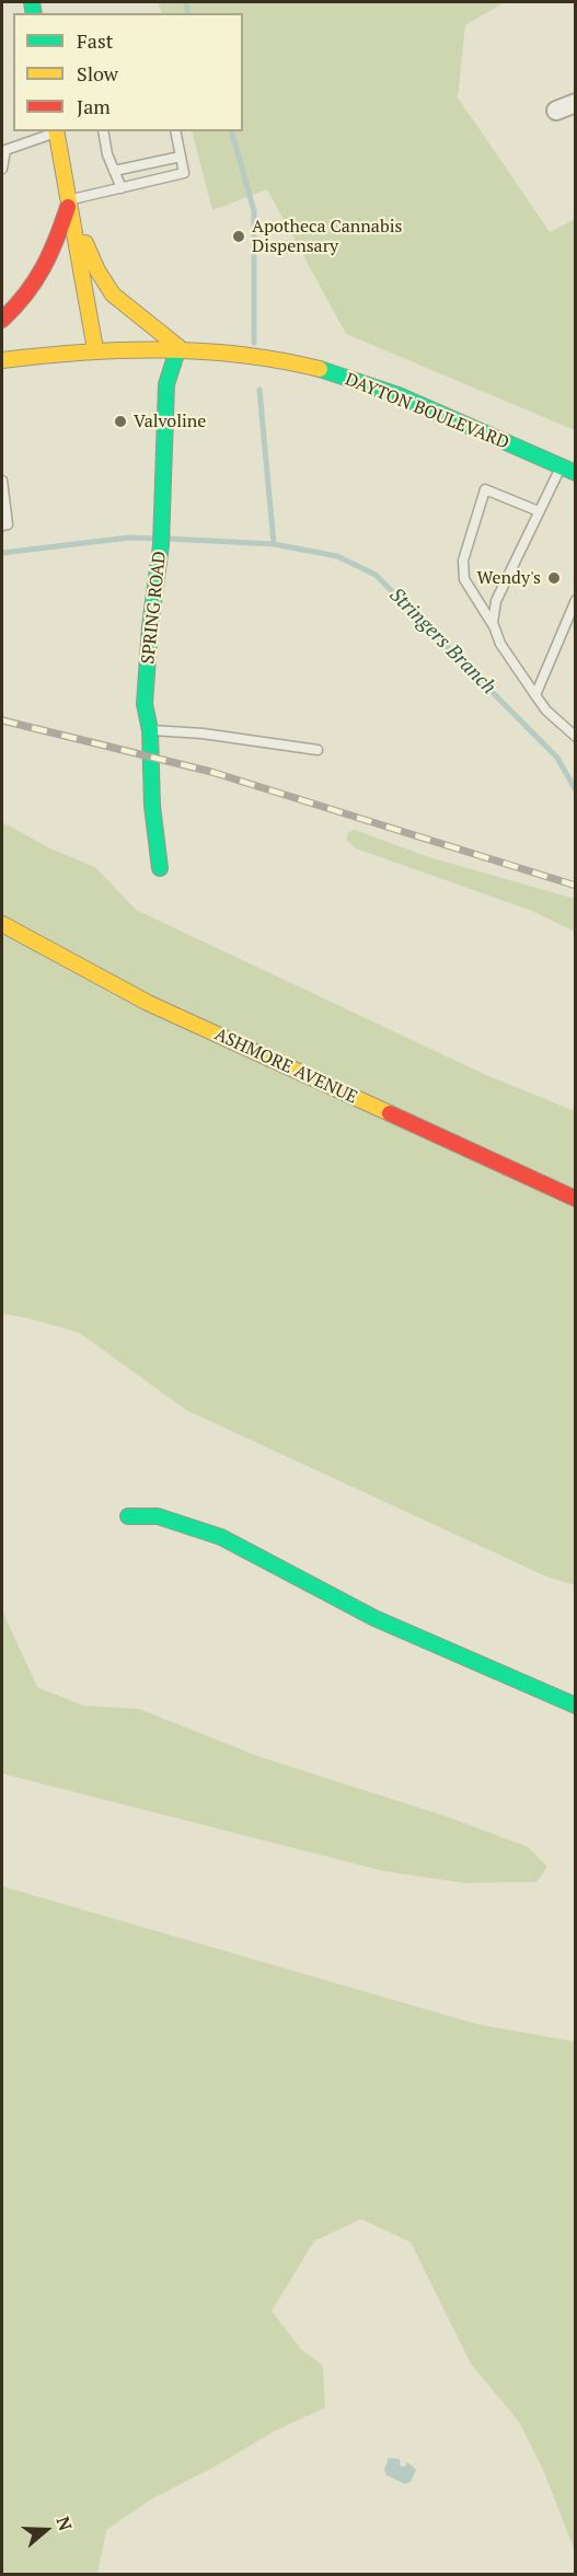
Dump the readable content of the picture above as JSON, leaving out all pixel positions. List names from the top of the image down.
{
  "streets": {
    "street": ["DAYTON BOULEVARD", "SPRING ROAD", "ASHMORE AVENUE"]
  },
  "crossings": [
    ["DAYTON BOULEVARD", "SPRING ROAD"]
  ],
  "water": ["Stringers Branch"],
  "places": ["Apotheca Cannabis Dispensary", "Valvoline", "Wendy's"],
  "legend": ["Fast", "Slow", "Jam"],
  "north": "right"
}
